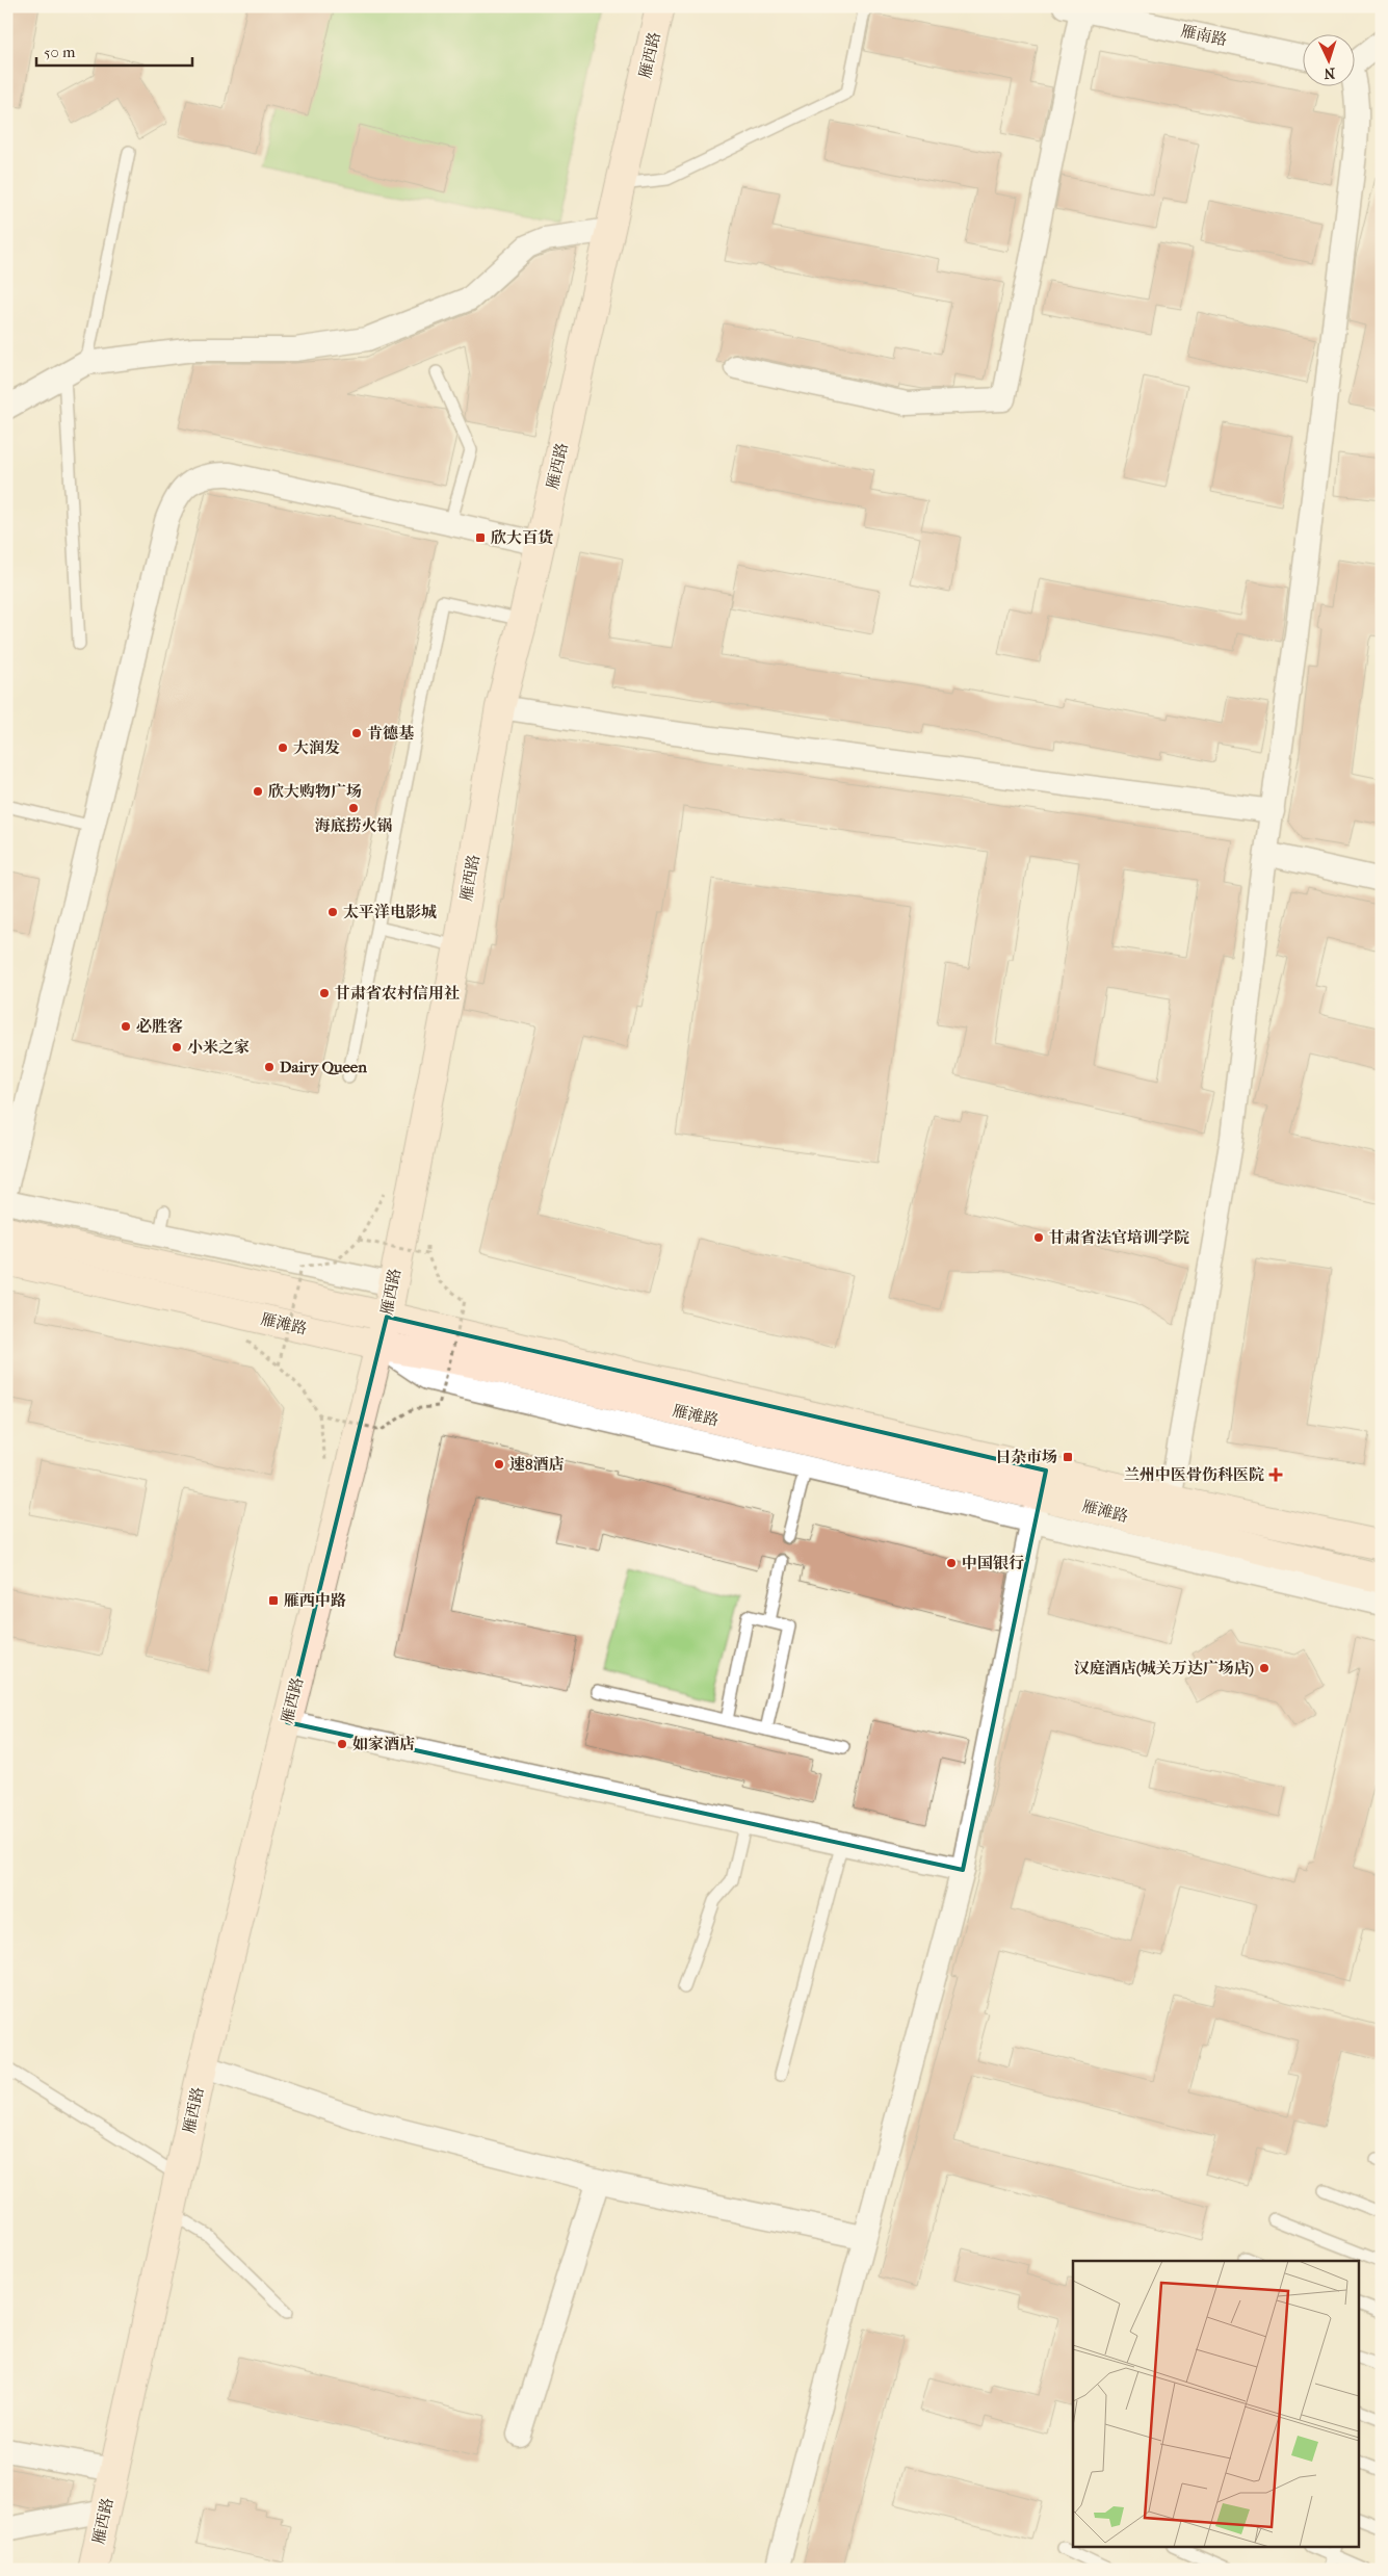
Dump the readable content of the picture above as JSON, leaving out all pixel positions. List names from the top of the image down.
{
  "streets": {
    "main road": ["雁西路", "雁滩路"],
    "street": ["雁南路"]
  },
  "crossings": [
    ["雁西路", "雁滩路"]
  ],
  "places": {
    "transit": ["欣大百货", "日杂市场", "雁西中路"],
    "other": [
      "肯德基",
      "大润发",
      "欣大购物广场",
      "海底捞火锅",
      "太平洋电影城",
      "甘肃省农村信用社",
      "必胜客",
      "小米之家",
      "Dairy Queen",
      "甘肃省法官培训学院",
      "速8酒店",
      "中国银行",
      "汉庭酒店(城关万达广场店)",
      "如家酒店"
    ],
    "health": ["兰州中医骨伤科医院"]
  },
  "scale_bar": "50 m",
  "north": "bottom"
}
